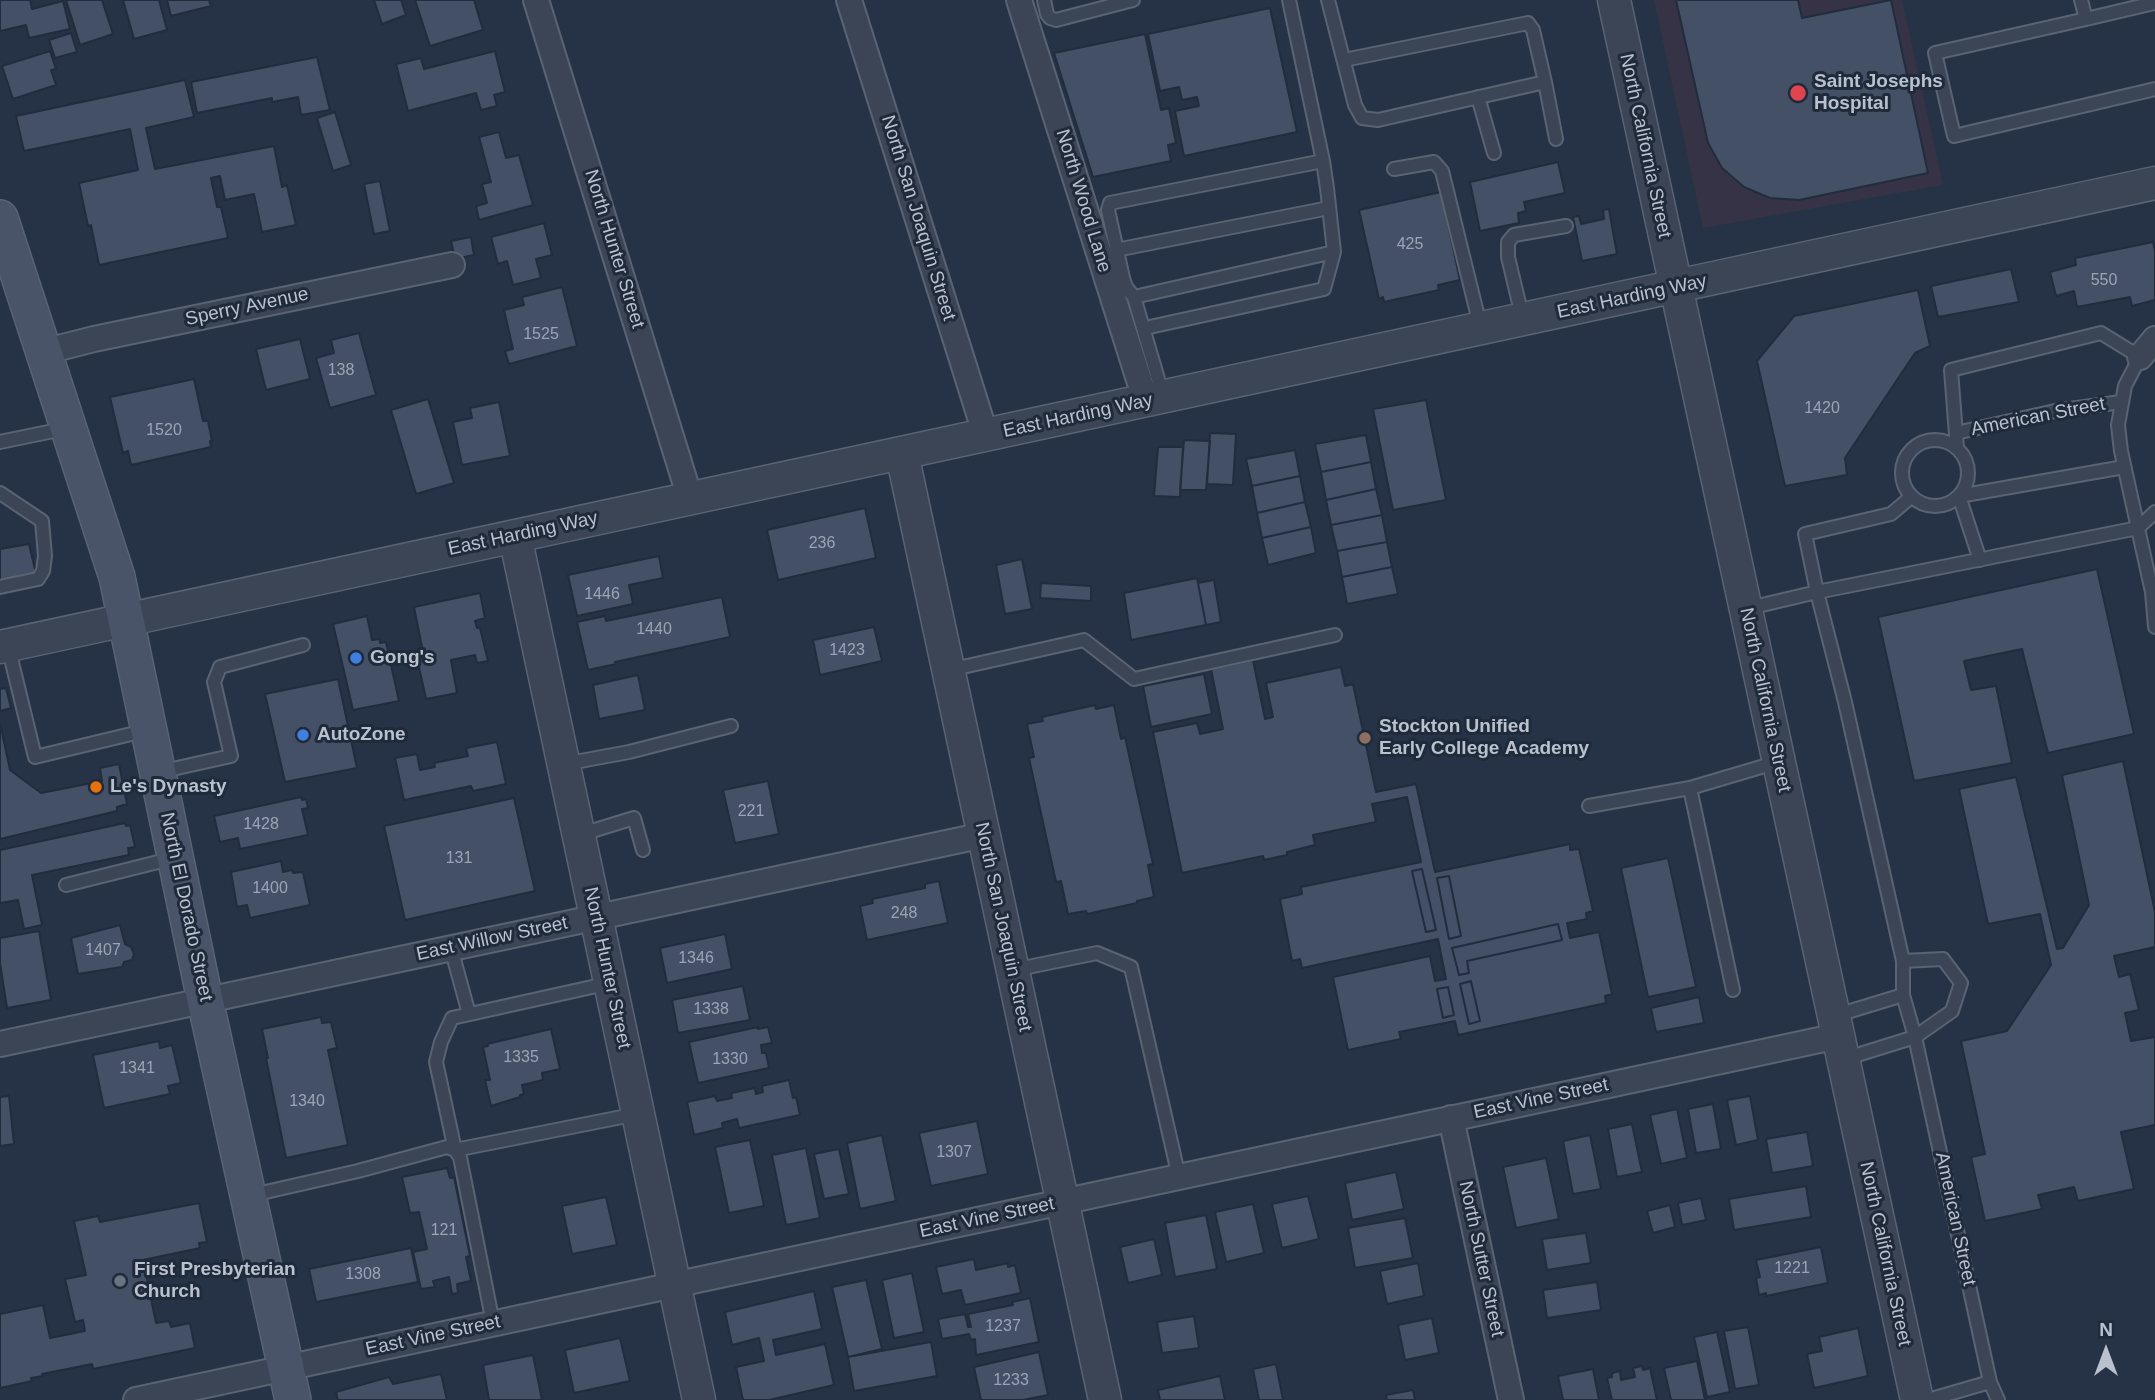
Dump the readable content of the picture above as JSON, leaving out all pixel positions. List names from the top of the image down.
{
  "streets": {
    "main road": ["North El Dorado Street"],
    "street": [
      "North California Street",
      "North Wood Lane",
      "North San Joaquin Street",
      "North Hunter Street",
      "East Harding Way",
      "Sperry Avenue",
      "East Willow Street",
      "East Vine Street",
      "North Sutter Street"
    ],
    "lane": ["American Street"]
  },
  "crossings": [
    ["North California Street", "East Harding Way"],
    ["North California Street", "East Vine Street"],
    ["North Wood Lane", "East Harding Way"],
    ["North San Joaquin Street", "East Harding Way"],
    ["North San Joaquin Street", "East Willow Street"],
    ["North San Joaquin Street", "East Vine Street"],
    ["North Hunter Street", "East Harding Way"],
    ["North Hunter Street", "East Willow Street"],
    ["North Hunter Street", "East Vine Street"],
    ["East Harding Way", "North El Dorado Street"],
    ["Sperry Avenue", "North El Dorado Street"],
    ["North El Dorado Street", "East Willow Street"],
    ["North El Dorado Street", "East Vine Street"],
    ["East Vine Street", "North Sutter Street"]
  ],
  "places": [
    "Saint Josephs Hospital",
    "Gong's",
    "AutoZone",
    "Stockton Unified Early College Academy",
    "Le's Dynasty",
    "First Presbyterian Church"
  ],
  "house_numbers": [
    "425",
    "550",
    "1525",
    "138",
    "1420",
    "1520",
    "236",
    "1446",
    "1440",
    "1423",
    "221",
    "1428",
    "131",
    "1400",
    "248",
    "1407",
    "1346",
    "1338",
    "1335",
    "1330",
    "1341",
    "1340",
    "1307",
    "121",
    "1221",
    "1308",
    "1237",
    "1233"
  ],
  "north": "top"
}
